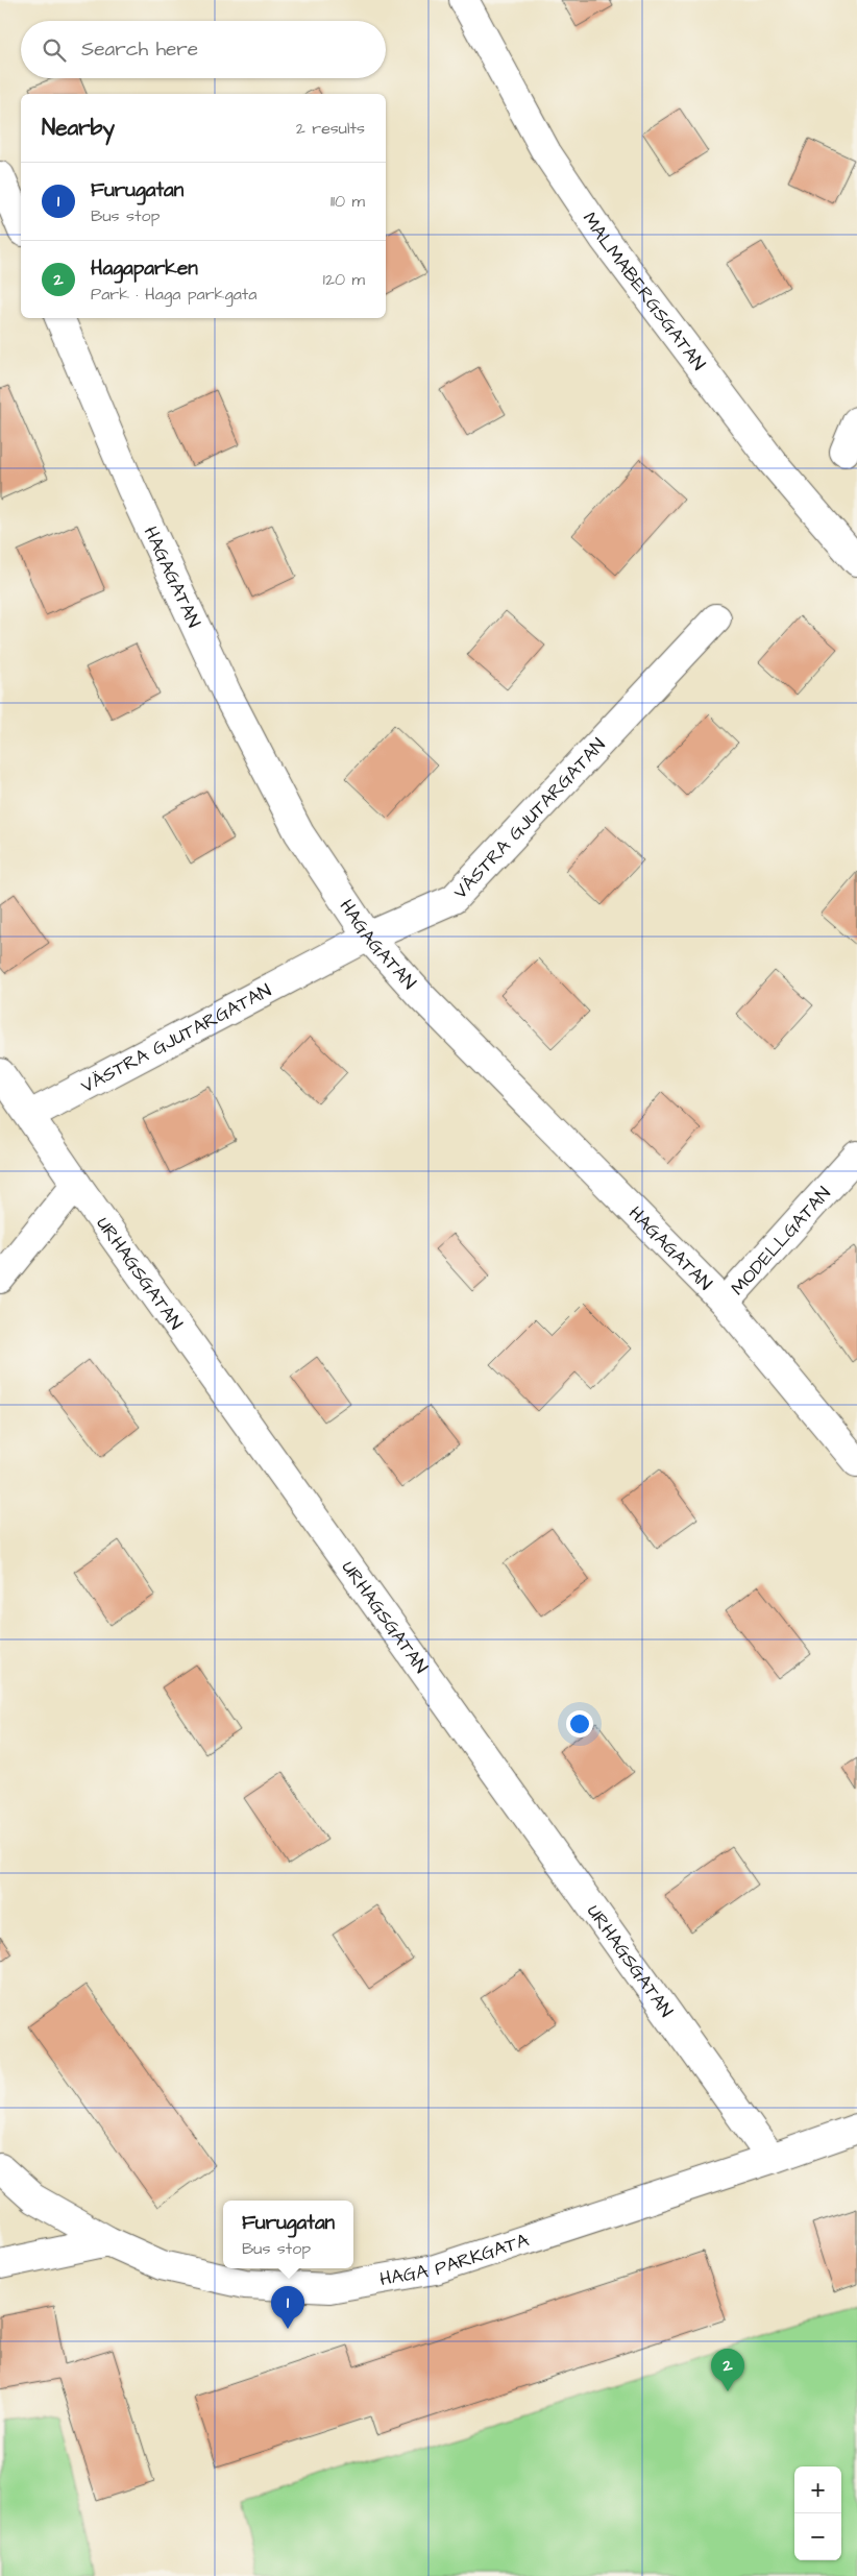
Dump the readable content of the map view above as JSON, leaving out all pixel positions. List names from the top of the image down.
{
  "streets": {
    "street": [
      "MALMABERGSGATAN",
      "HAGAGATAN",
      "VÄSTRA GJUTARGATAN",
      "MODELLGATAN",
      "URHAGSGATAN",
      "HAGA PARKGATA"
    ]
  },
  "crossings": [
    ["HAGAGATAN", "VÄSTRA GJUTARGATAN"],
    ["HAGAGATAN", "MODELLGATAN"],
    ["VÄSTRA GJUTARGATAN", "URHAGSGATAN"],
    ["URHAGSGATAN", "HAGA PARKGATA"]
  ],
  "page": {
    "search": "Search here",
    "heading": ["Nearby", "2 results"],
    "list": [
      {
        "mark": "1",
        "name": "Furugatan",
        "note": "Bus stop",
        "value": "110 m"
      },
      {
        "mark": "2",
        "name": "Hagaparken",
        "note": "Park · Haga parkgata",
        "value": "120 m"
      }
    ],
    "popup": ["Furugatan", "Bus stop"],
    "pins": ["1", "2"],
    "map_buttons": ["+", "−"]
  }
}
